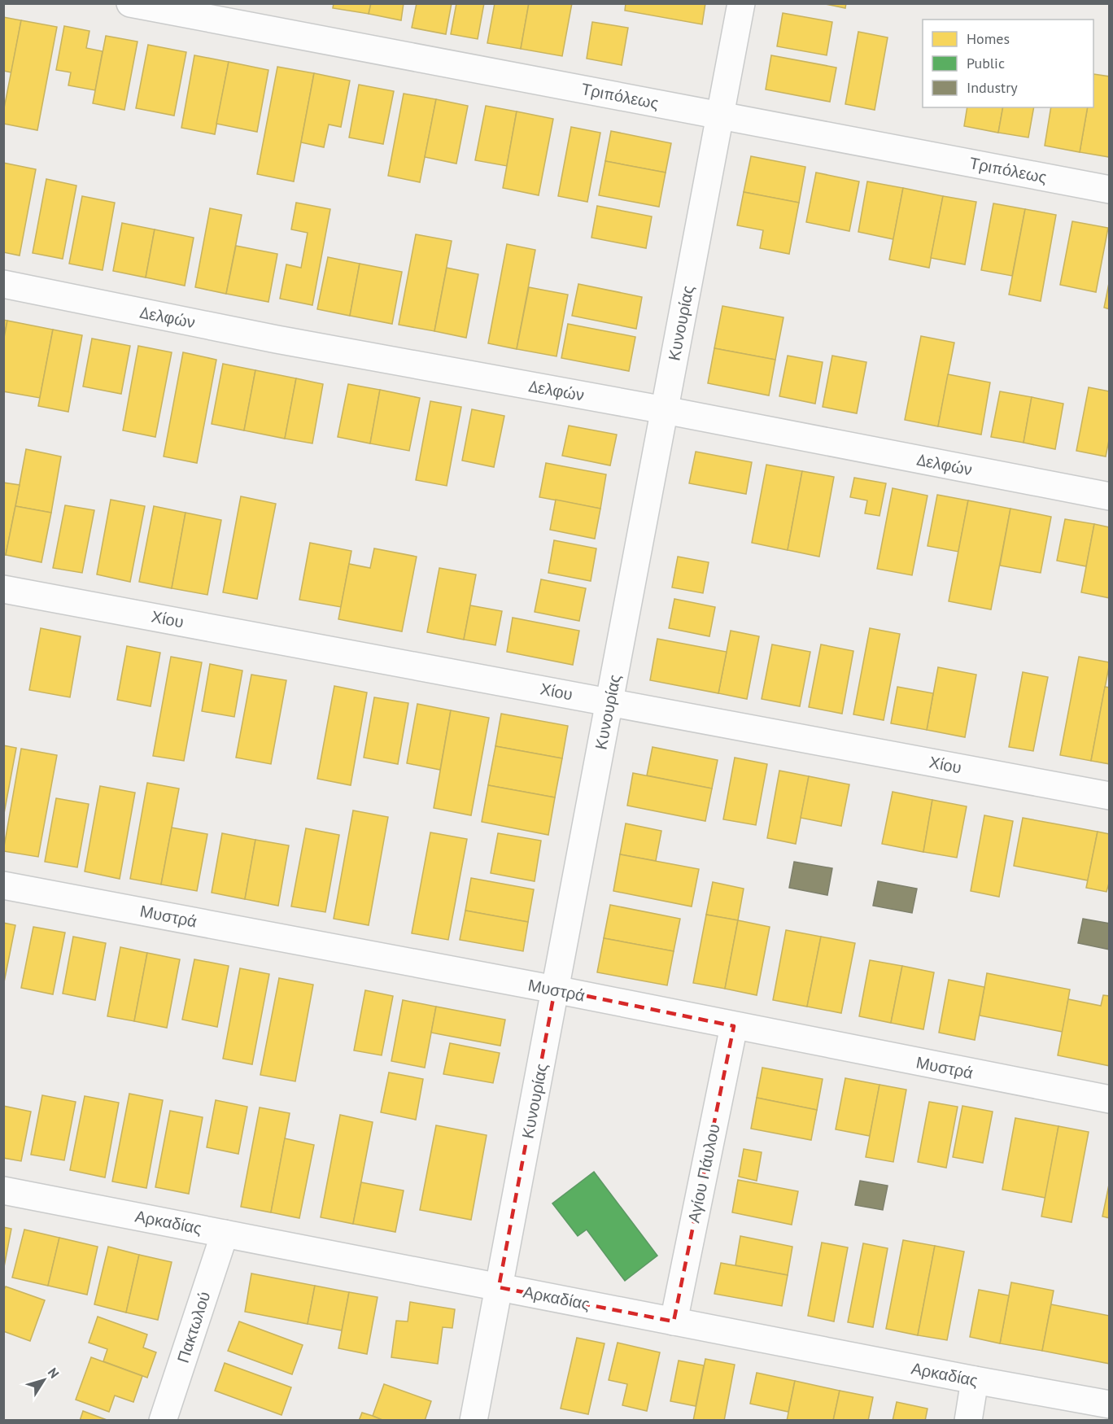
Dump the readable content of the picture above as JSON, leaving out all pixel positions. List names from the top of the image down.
{
  "streets": {
    "street": [
      "Τριπόλεως",
      "Δελφών",
      "Κυνουρίας",
      "Χίου",
      "Μυστρά",
      "Αγίου Πάυλου",
      "Αρκαδίας",
      "Πακτωλού"
    ]
  },
  "crossings": [
    ["Τριπόλεως", "Κυνουρίας"],
    ["Δελφών", "Κυνουρίας"],
    ["Κυνουρίας", "Χίου"],
    ["Κυνουρίας", "Μυστρά"],
    ["Κυνουρίας", "Αρκαδίας"],
    ["Μυστρά", "Αγίου Πάυλου"],
    ["Αγίου Πάυλου", "Αρκαδίας"],
    ["Αρκαδίας", "Πακτωλού"]
  ],
  "legend": ["Homes", "Public", "Industry"],
  "north": "top right"
}
